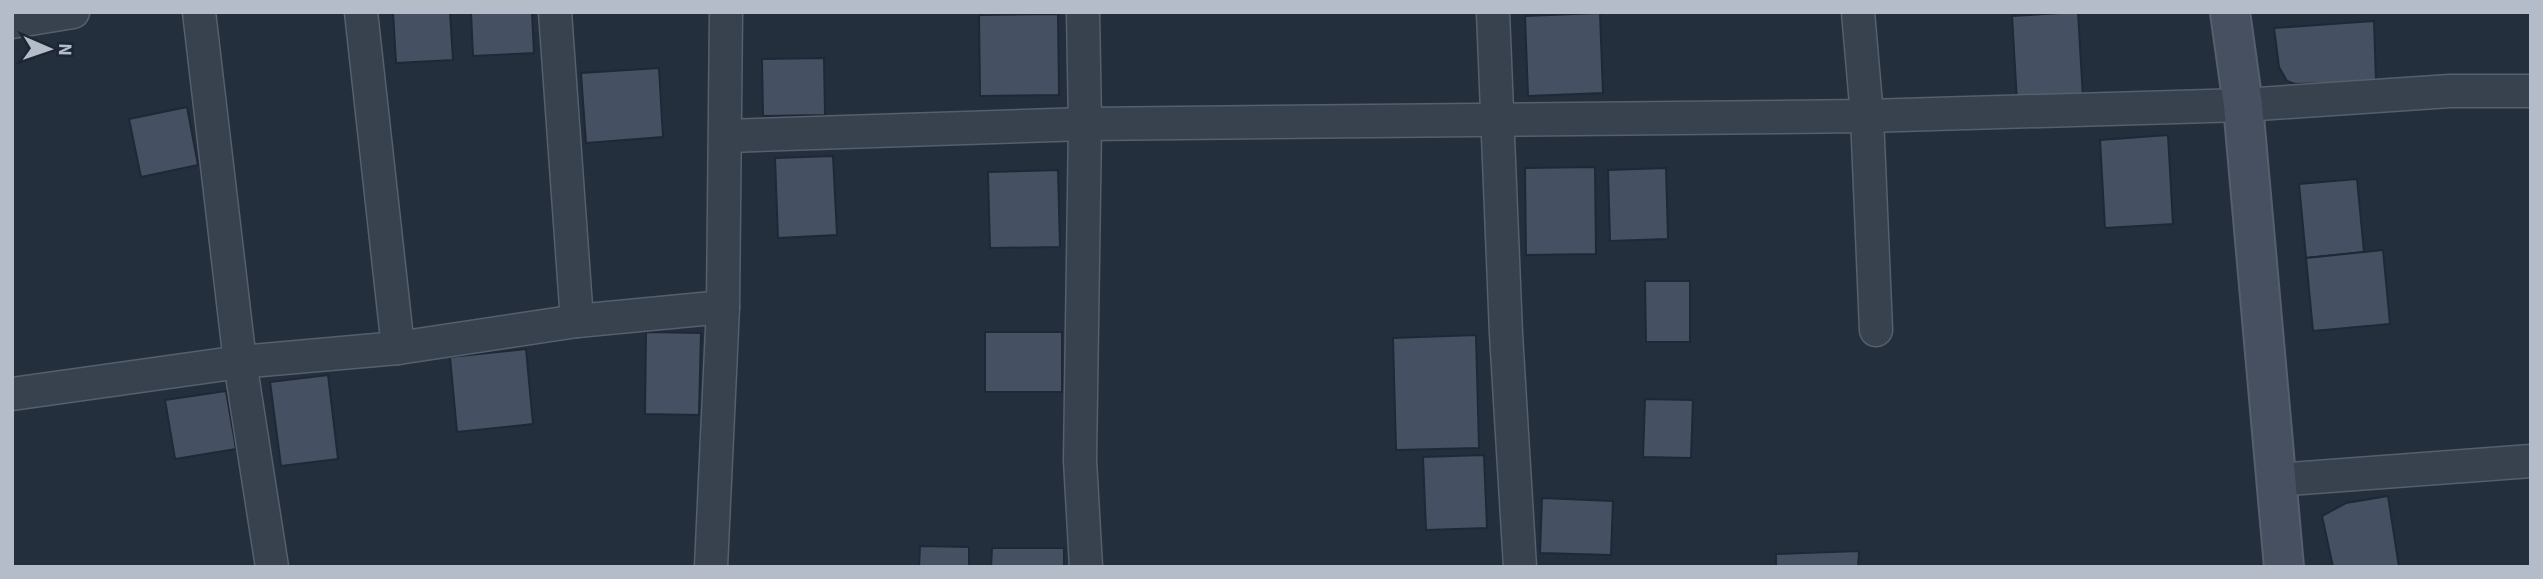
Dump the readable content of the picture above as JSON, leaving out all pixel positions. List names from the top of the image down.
{
  "north": "right"
}
